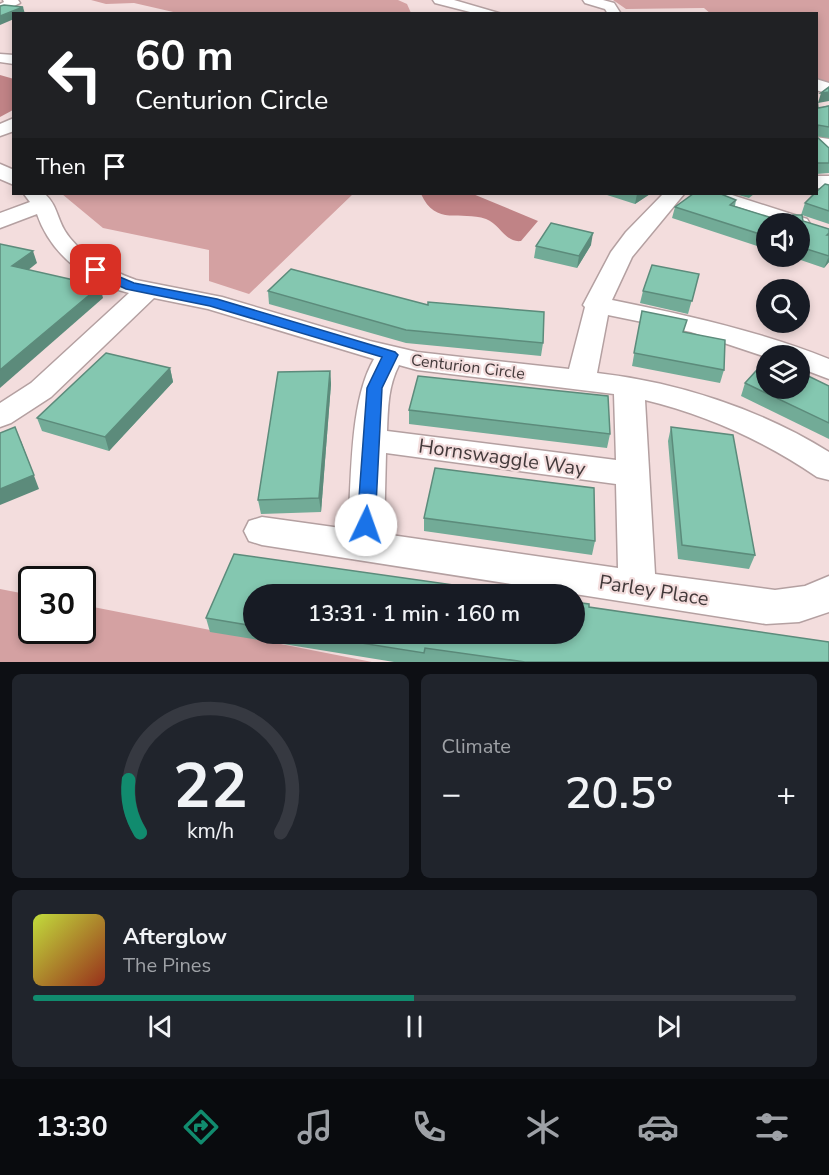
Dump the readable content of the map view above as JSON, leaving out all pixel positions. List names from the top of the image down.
{
  "streets": {
    "street": ["Centurion Circle", "Hornswaggle Way", "Parley Place"]
  },
  "page": {
    "turn": ["60 m", "Centurion Circle"],
    "then": "Then",
    "limit": "30",
    "trip": "13:31 · 1 min · 160 m",
    "tile": "Climate",
    "heat": ["−", "20.5°", "+"],
    "song": ["Afterglow", "The Pines"],
    "tabs": "13:30",
    "gauge": ["22", "km/h"]
  }
}
